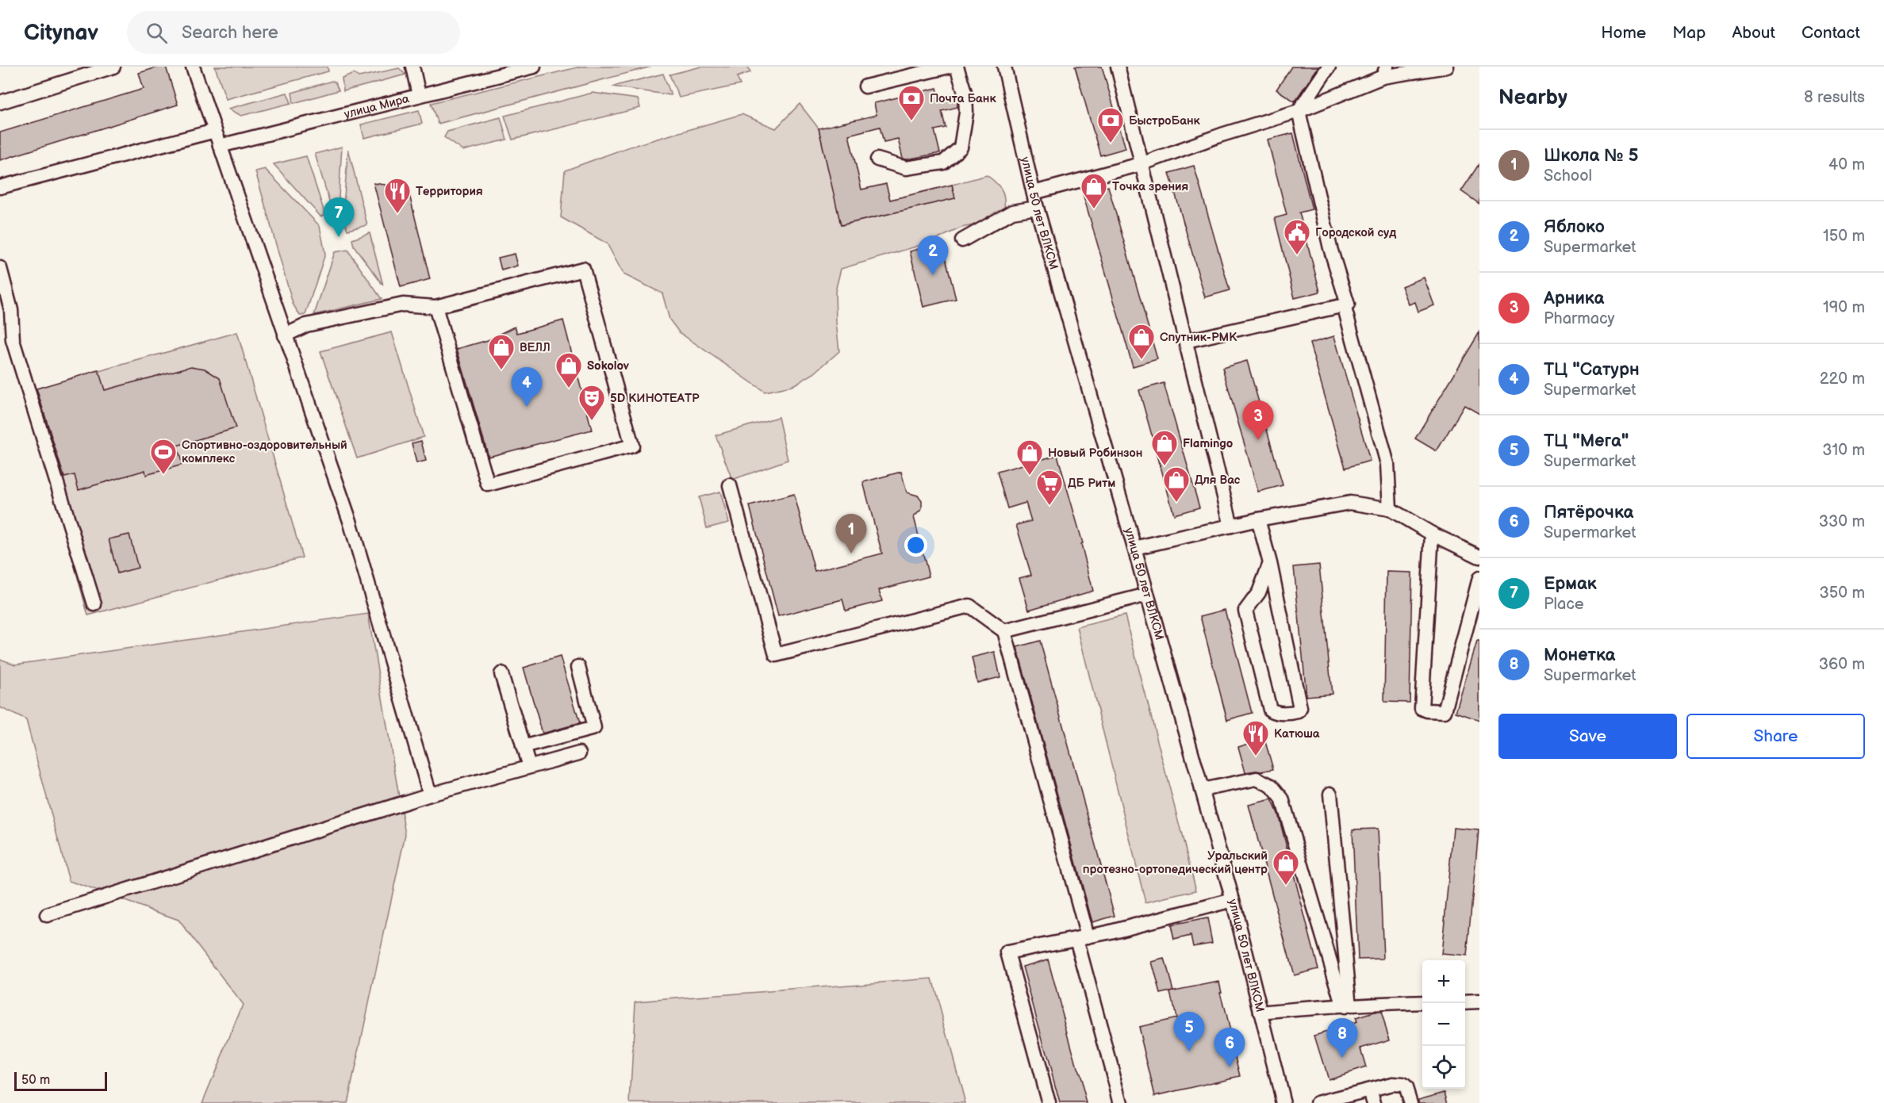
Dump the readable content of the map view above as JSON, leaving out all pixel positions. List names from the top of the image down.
{
  "streets": {
    "street": ["улица Мира", "улица 50 лет ВЛКСМ"]
  },
  "places": {
    "bank": ["Почта Банк", "БыстроБанк"],
    "shop": [
      "Точка зрения",
      "Спутник-РМК",
      "ВЕЛЛ",
      "Sokolov",
      "Flamingo",
      "Новый Робинзон",
      "Для Вас",
      "Уральский протезно-ортопедический центр"
    ],
    "restaurant": ["Территория", "Катюша"],
    "public building": ["Городской суд"],
    "theatre": ["5D КИНОТЕАТР"],
    "sports": ["Спортивно-оздоровительный комплекс"],
    "supermarket": ["ДБ Ритм"]
  },
  "scale_bar": "50 m",
  "page": {
    "header": "Citynav",
    "search": "Search here",
    "nav": [
      "Home",
      "Map",
      "About",
      "Contact"
    ],
    "heading": ["Nearby", "8 results"],
    "list": [
      {
        "mark": "1",
        "name": "Школа № 5",
        "note": "School",
        "value": "40 m"
      },
      {
        "mark": "2",
        "name": "Яблоко",
        "note": "Supermarket",
        "value": "150 m"
      },
      {
        "mark": "3",
        "name": "Арника",
        "note": "Pharmacy",
        "value": "190 m"
      },
      {
        "mark": "4",
        "name": "ТЦ \"Сатурн",
        "note": "Supermarket",
        "value": "220 m"
      },
      {
        "mark": "5",
        "name": "ТЦ \"Мега\"",
        "note": "Supermarket",
        "value": "310 m"
      },
      {
        "mark": "6",
        "name": "Пятёрочка",
        "note": "Supermarket",
        "value": "330 m"
      },
      {
        "mark": "7",
        "name": "Ермак",
        "note": "Place",
        "value": "350 m"
      },
      {
        "mark": "8",
        "name": "Монетка",
        "note": "Supermarket",
        "value": "360 m"
      }
    ],
    "pins": [
      "7",
      "2",
      "4",
      "3",
      "1",
      "5",
      "8",
      "6"
    ],
    "buttons": ["Save", "Share"],
    "map_buttons": ["+", "−"],
    "scale": "50 m"
  }
}
